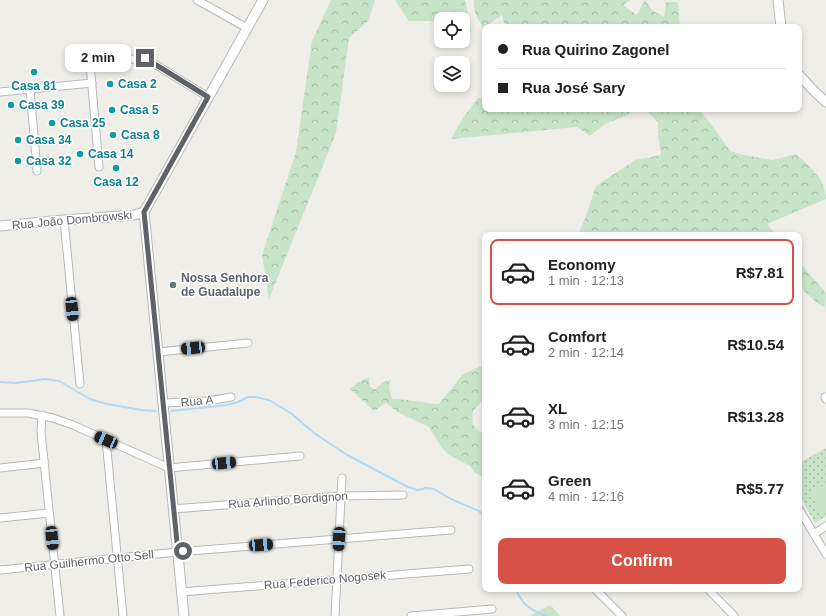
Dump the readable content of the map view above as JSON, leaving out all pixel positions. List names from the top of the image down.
{
  "streets": {
    "street": [
      "Rua João Dombrowski",
      "Rua A",
      "Rua Arlindo Bordignon",
      "Rua Guilhermo Otto Sell",
      "Rua Federico Nogosek"
    ]
  },
  "places": [
    "Casa 81",
    "Casa 2",
    "Casa 39",
    "Casa 5",
    "Casa 25",
    "Casa 8",
    "Casa 34",
    "Casa 14",
    "Casa 32",
    "Casa 12",
    "Nossa Senhora de Guadalupe"
  ],
  "page": {
    "banner": ["Rua Quirino Zagonel", "Rua José Sary"],
    "bubble": "2 min",
    "list": [
      {
        "name": "Economy",
        "note": "1 min · 12:13",
        "value": "R$7.81"
      },
      {
        "name": "Comfort",
        "note": "2 min · 12:14",
        "value": "R$10.54"
      },
      {
        "name": "XL",
        "note": "3 min · 12:15",
        "value": "R$13.28"
      },
      {
        "name": "Green",
        "note": "4 min · 12:16",
        "value": "R$5.77"
      }
    ],
    "buttons": "Confirm"
  }
}
